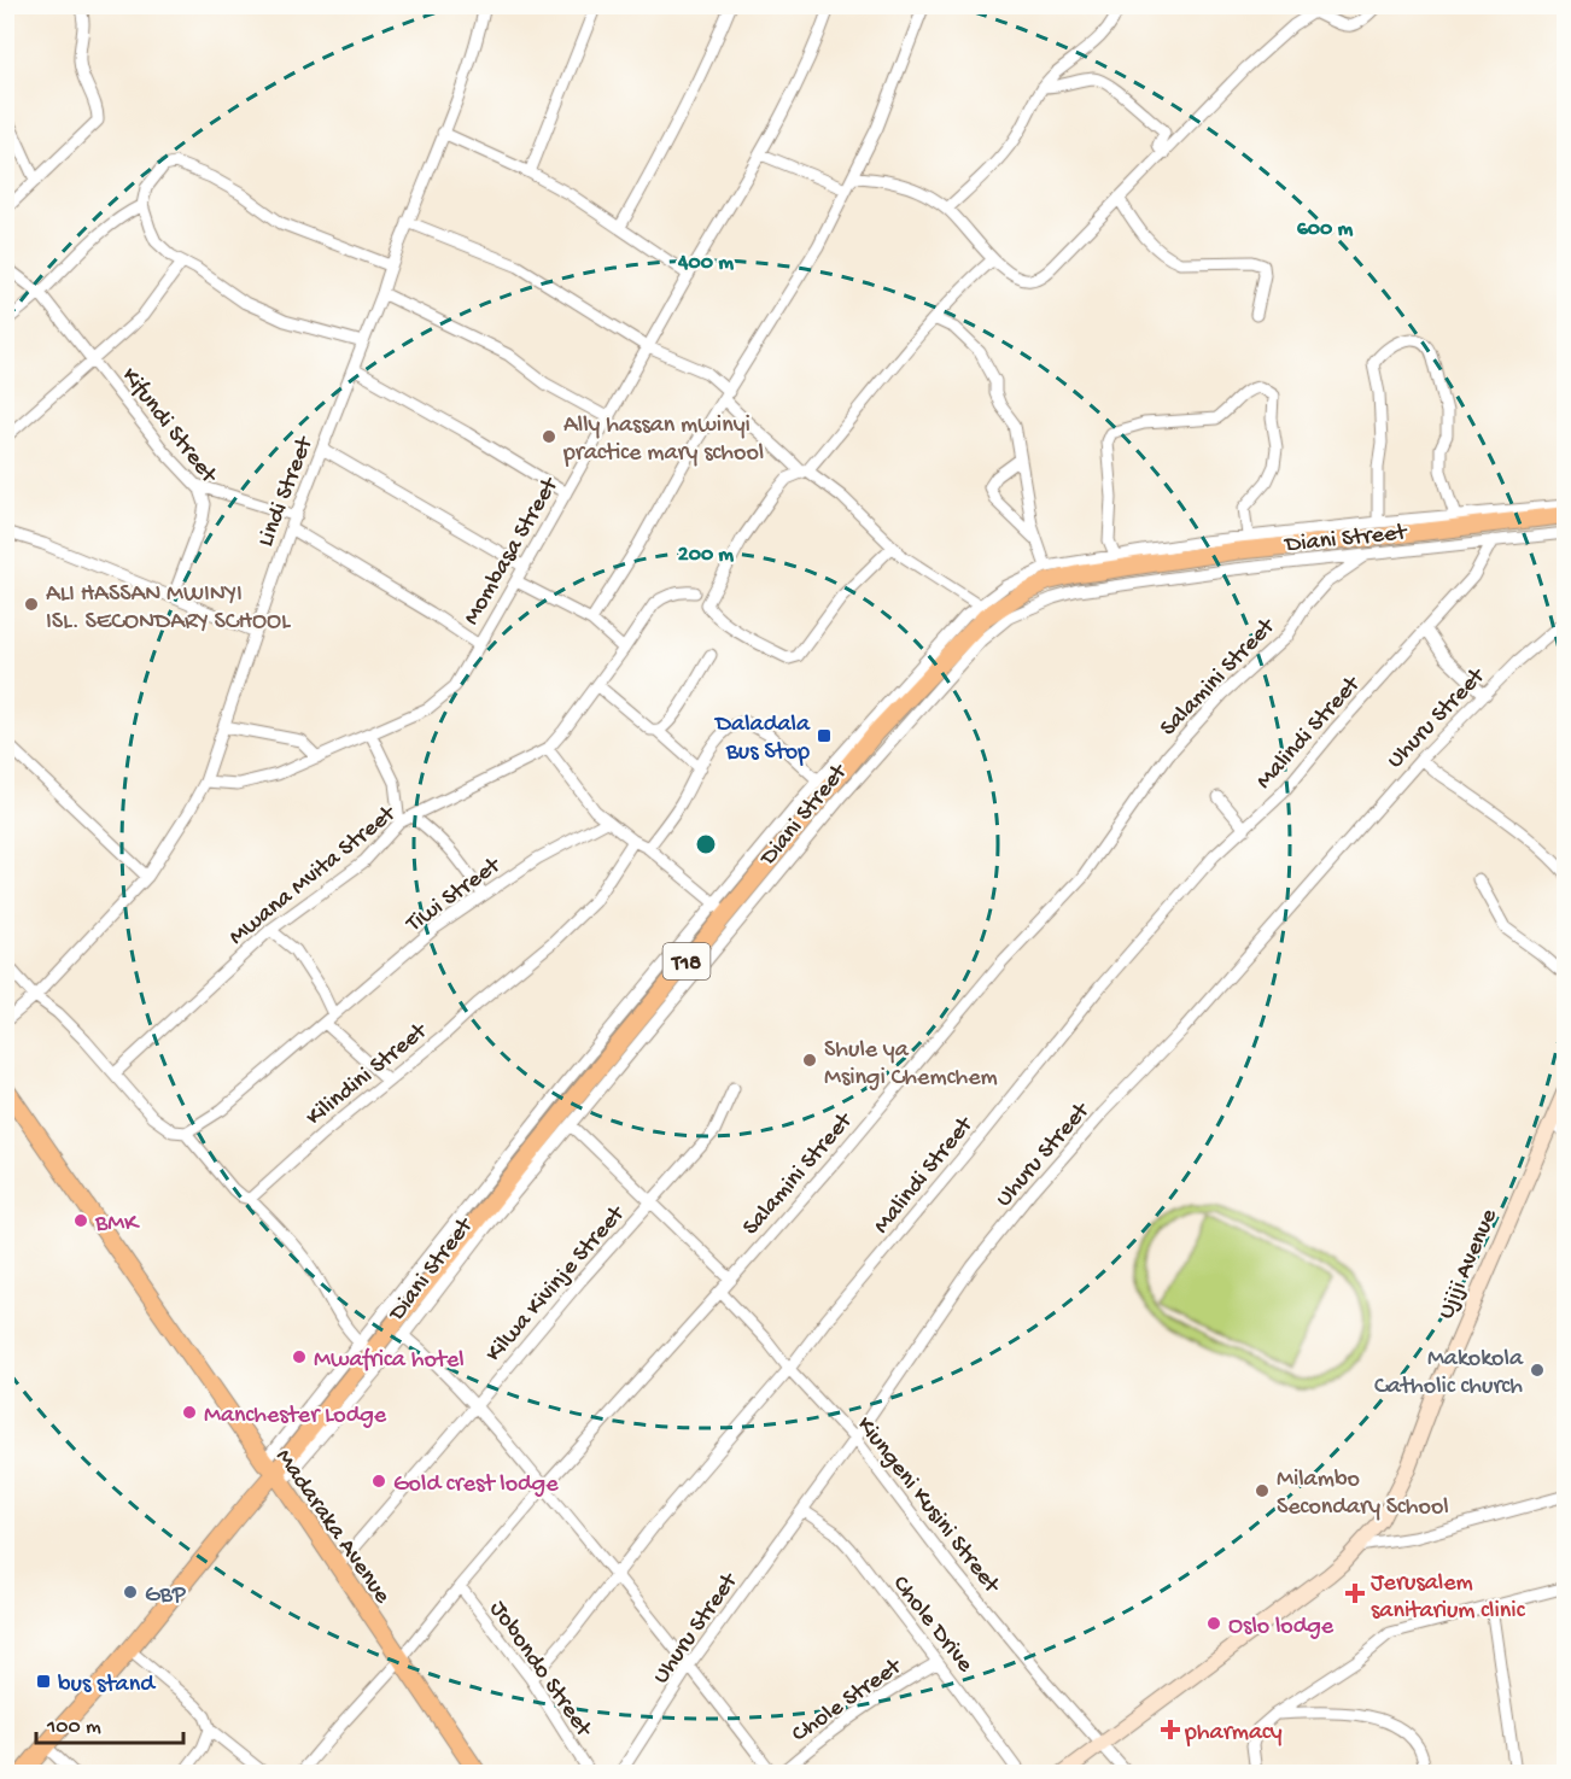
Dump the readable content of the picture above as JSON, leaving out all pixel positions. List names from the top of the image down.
{
  "streets": {
    "main road": ["T18", "Ujiji Avenue", "Madaraka Avenue"],
    "street": [
      "Kifundi Street",
      "Lindi Street",
      "Diani Street",
      "Mombasa Street",
      "Salamini Street",
      "Uhuru Street",
      "Malindi Street",
      "Mwana Mvita Street",
      "Tiwi Street",
      "Kilindini Street",
      "Kilwa Kivinje Street",
      "Kiungeni Kusini Street",
      "Chole Drive",
      "Jobondo Street",
      "Chole Street"
    ]
  },
  "crossings": [
    ["Lindi Street", "Mombasa Street"],
    ["Diani Street", "Salamini Street"],
    ["Diani Street", "Malindi Street"],
    ["Diani Street", "T18"],
    ["Diani Street", "Madaraka Avenue"],
    ["Salamini Street", "Kiungeni Kusini Street"],
    ["Salamini Street", "Madaraka Avenue"],
    ["Salamini Street", "Jobondo Street"],
    ["Uhuru Street", "Kiungeni Kusini Street"],
    ["Uhuru Street", "Chole Drive"],
    ["Malindi Street", "Kiungeni Kusini Street"],
    ["Malindi Street", "Jobondo Street"],
    ["T18", "Madaraka Avenue"],
    ["Ujiji Avenue", "Kiungeni Kusini Street"],
    ["Kilwa Kivinje Street", "Madaraka Avenue"],
    ["Chole Drive", "Chole Street"]
  ],
  "places": {
    "other": [
      "Ally hassan mwinyi practice mary school",
      "ALI HASSAN MWINYI ISL. SECONDARY SCHOOL",
      "Shule ya Msingi Chemchem",
      "BMK",
      "Mwafrica hotel",
      "Makokola Catholic church",
      "Manchester Lodge",
      "Gold crest lodge",
      "Milambo Secondary School",
      "GBP",
      "Oslo lodge"
    ],
    "transit": ["Daladala Bus Stop", "bus stand"],
    "health": ["Jerusalem sanitarium clinic", "pharmacy"]
  },
  "scale_bar": "100 m",
  "rings": ["600 m", "400 m", "200 m"]
}
